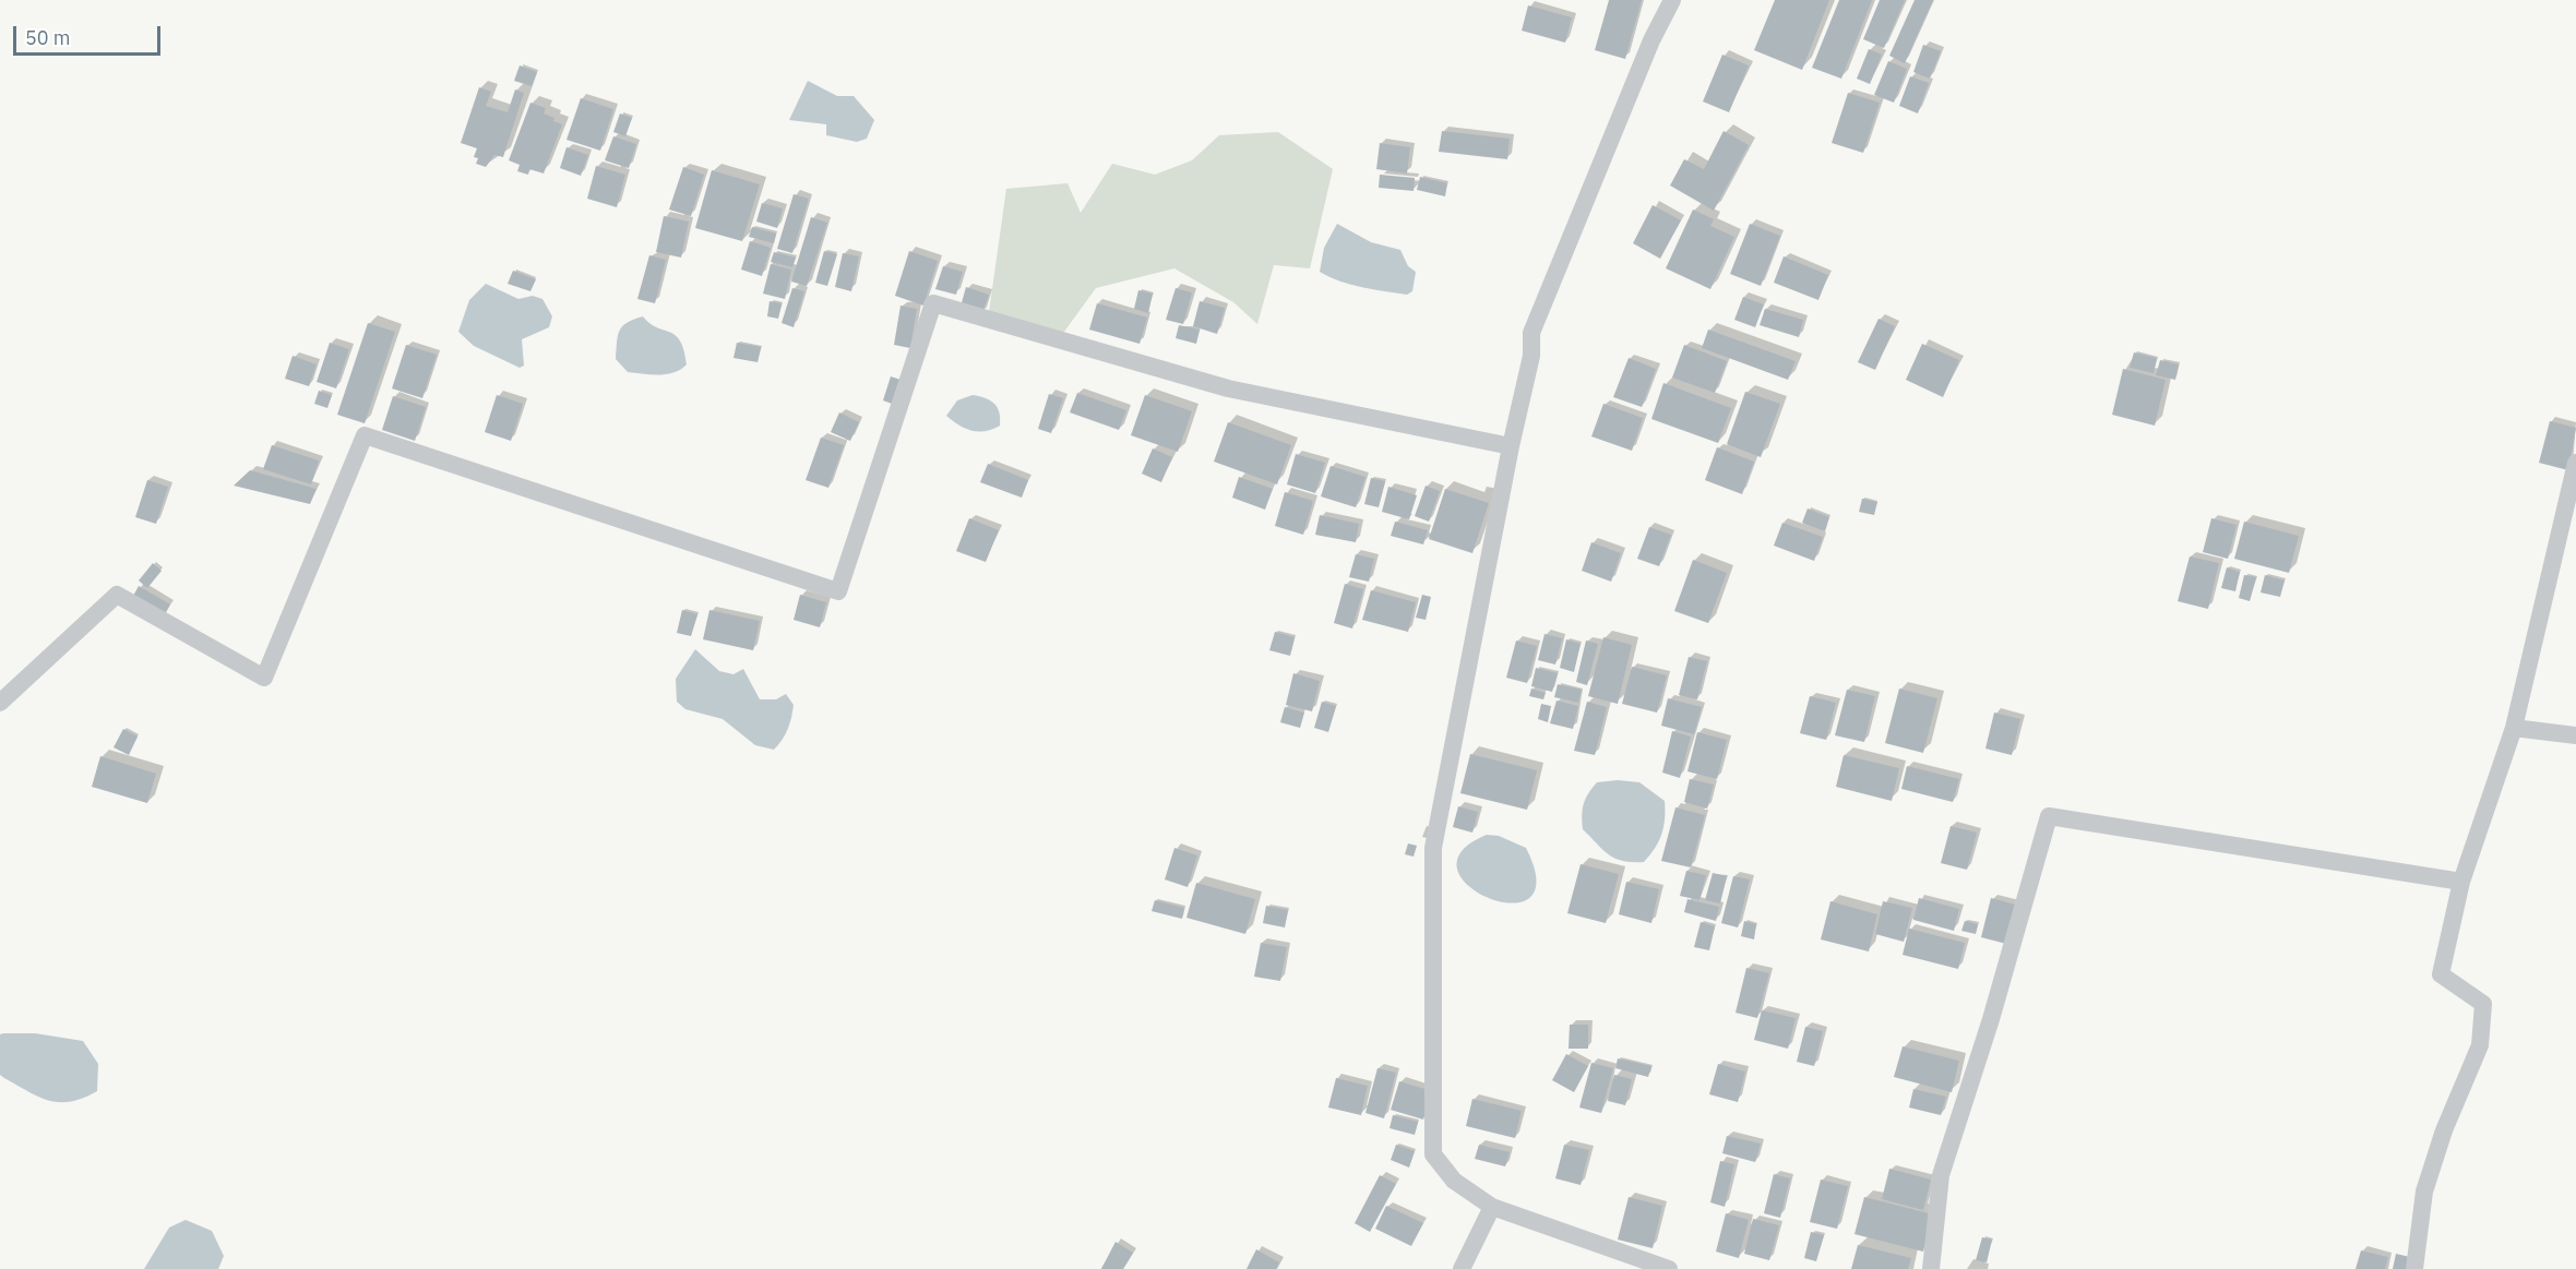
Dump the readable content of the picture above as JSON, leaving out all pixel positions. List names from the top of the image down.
{
  "scale_bar": "50 m"
}
